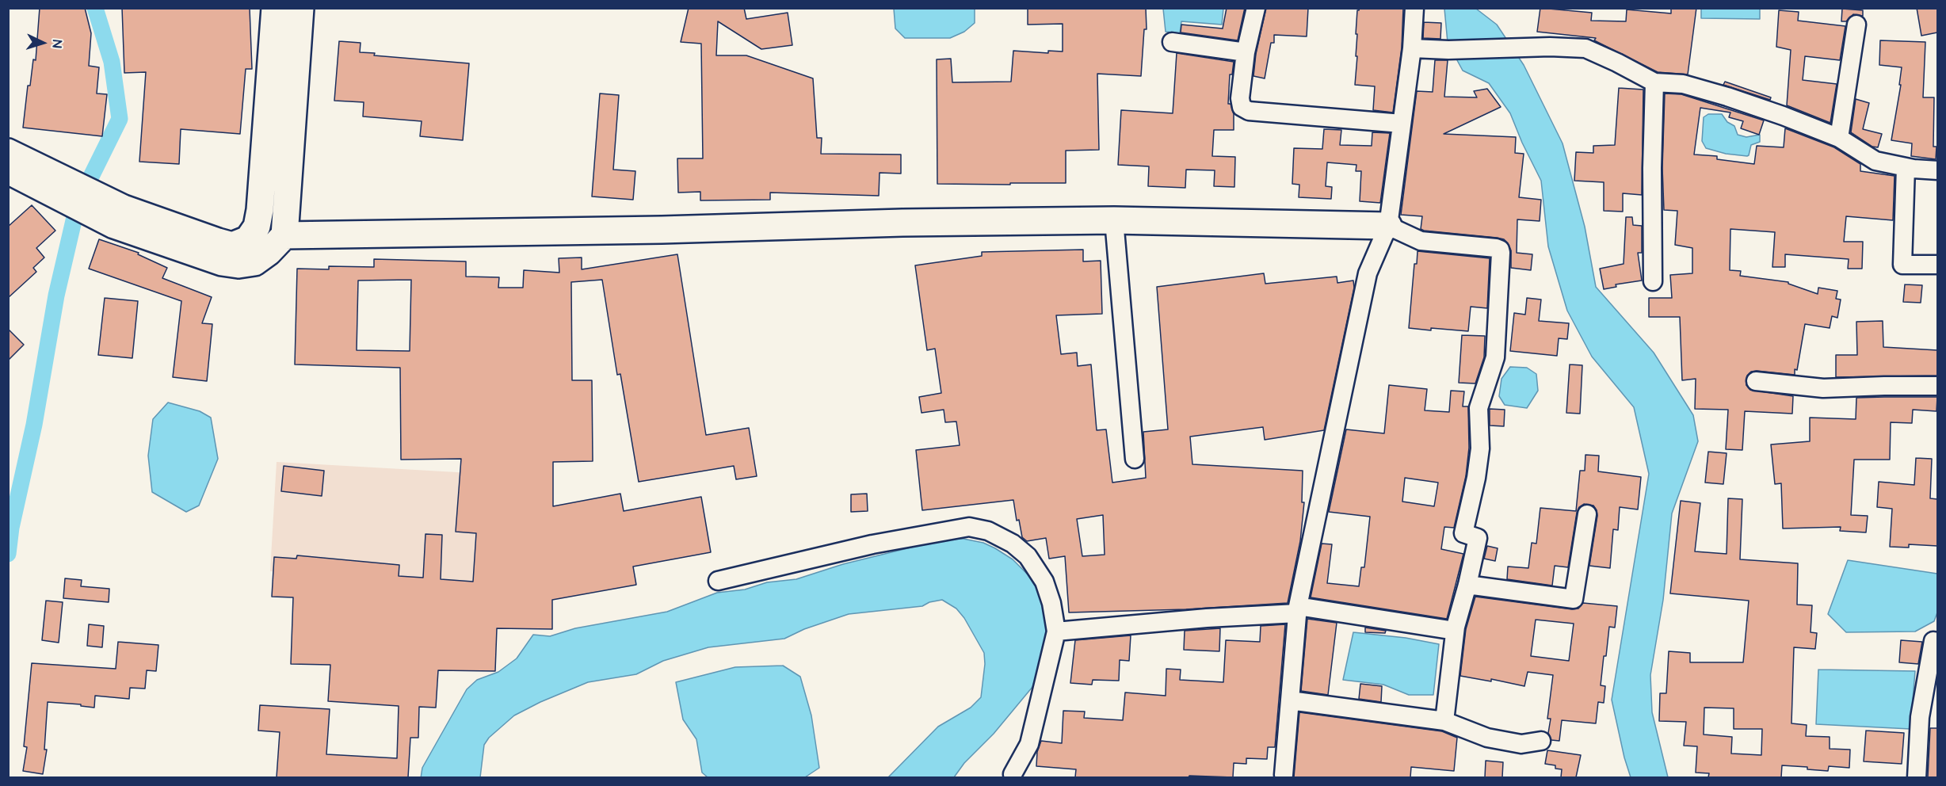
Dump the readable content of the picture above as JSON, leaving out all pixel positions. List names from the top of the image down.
{
  "north": "right"
}
